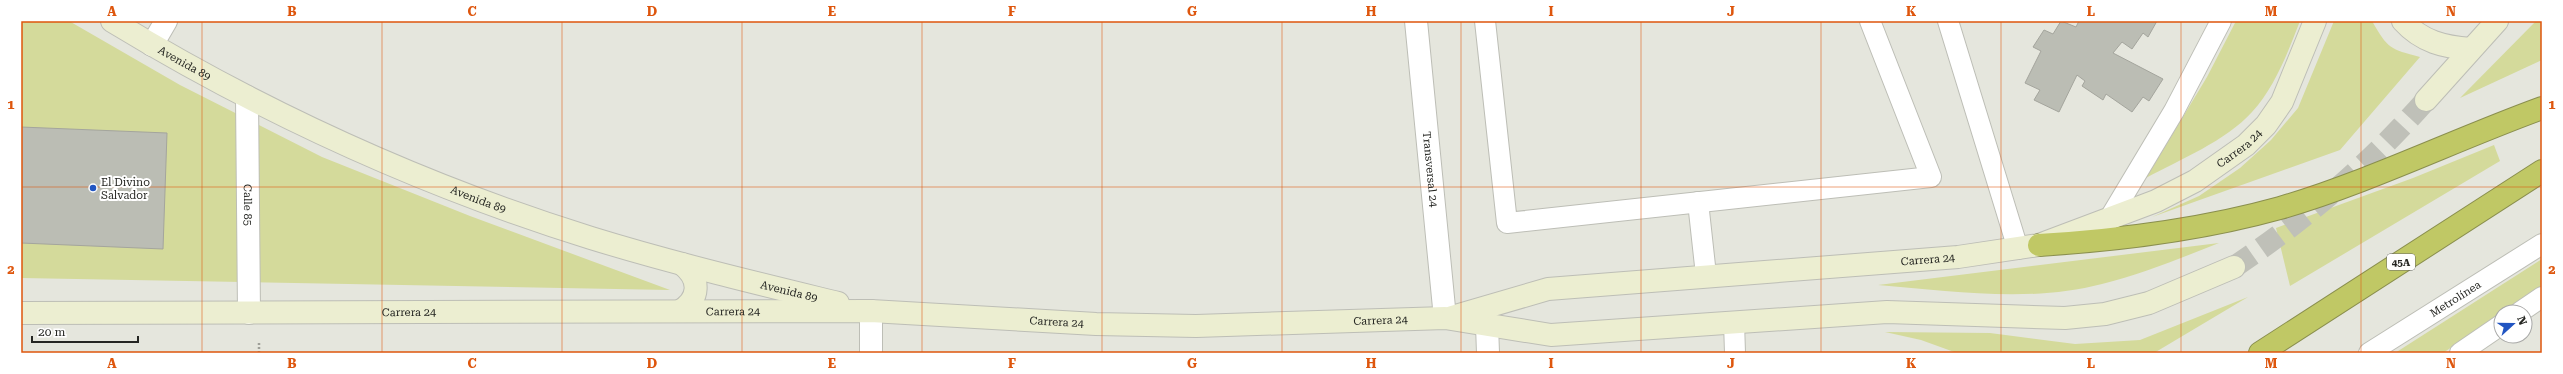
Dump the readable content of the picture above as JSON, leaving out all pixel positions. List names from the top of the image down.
{
  "streets": {
    "highway": ["45A"],
    "street": [
      "Avenida 89",
      "Carrera 24",
      "Transversal 24",
      "Calle 85"
    ],
    "lane": ["Metrolínea"]
  },
  "crossings": [
    ["Avenida 89", "Carrera 24"],
    ["Avenida 89", "Calle 85"],
    ["Carrera 24", "Transversal 24"],
    ["Carrera 24", "Calle 85"]
  ],
  "places": ["El Divino Salvador"],
  "scale_bar": "20 m",
  "north": "right",
  "grid": {
    "columns": [
      "A",
      "B",
      "C",
      "D",
      "E",
      "F",
      "G",
      "H",
      "I",
      "J",
      "K",
      "L",
      "M",
      "N"
    ],
    "rows": ["1", "2"]
  }
}
